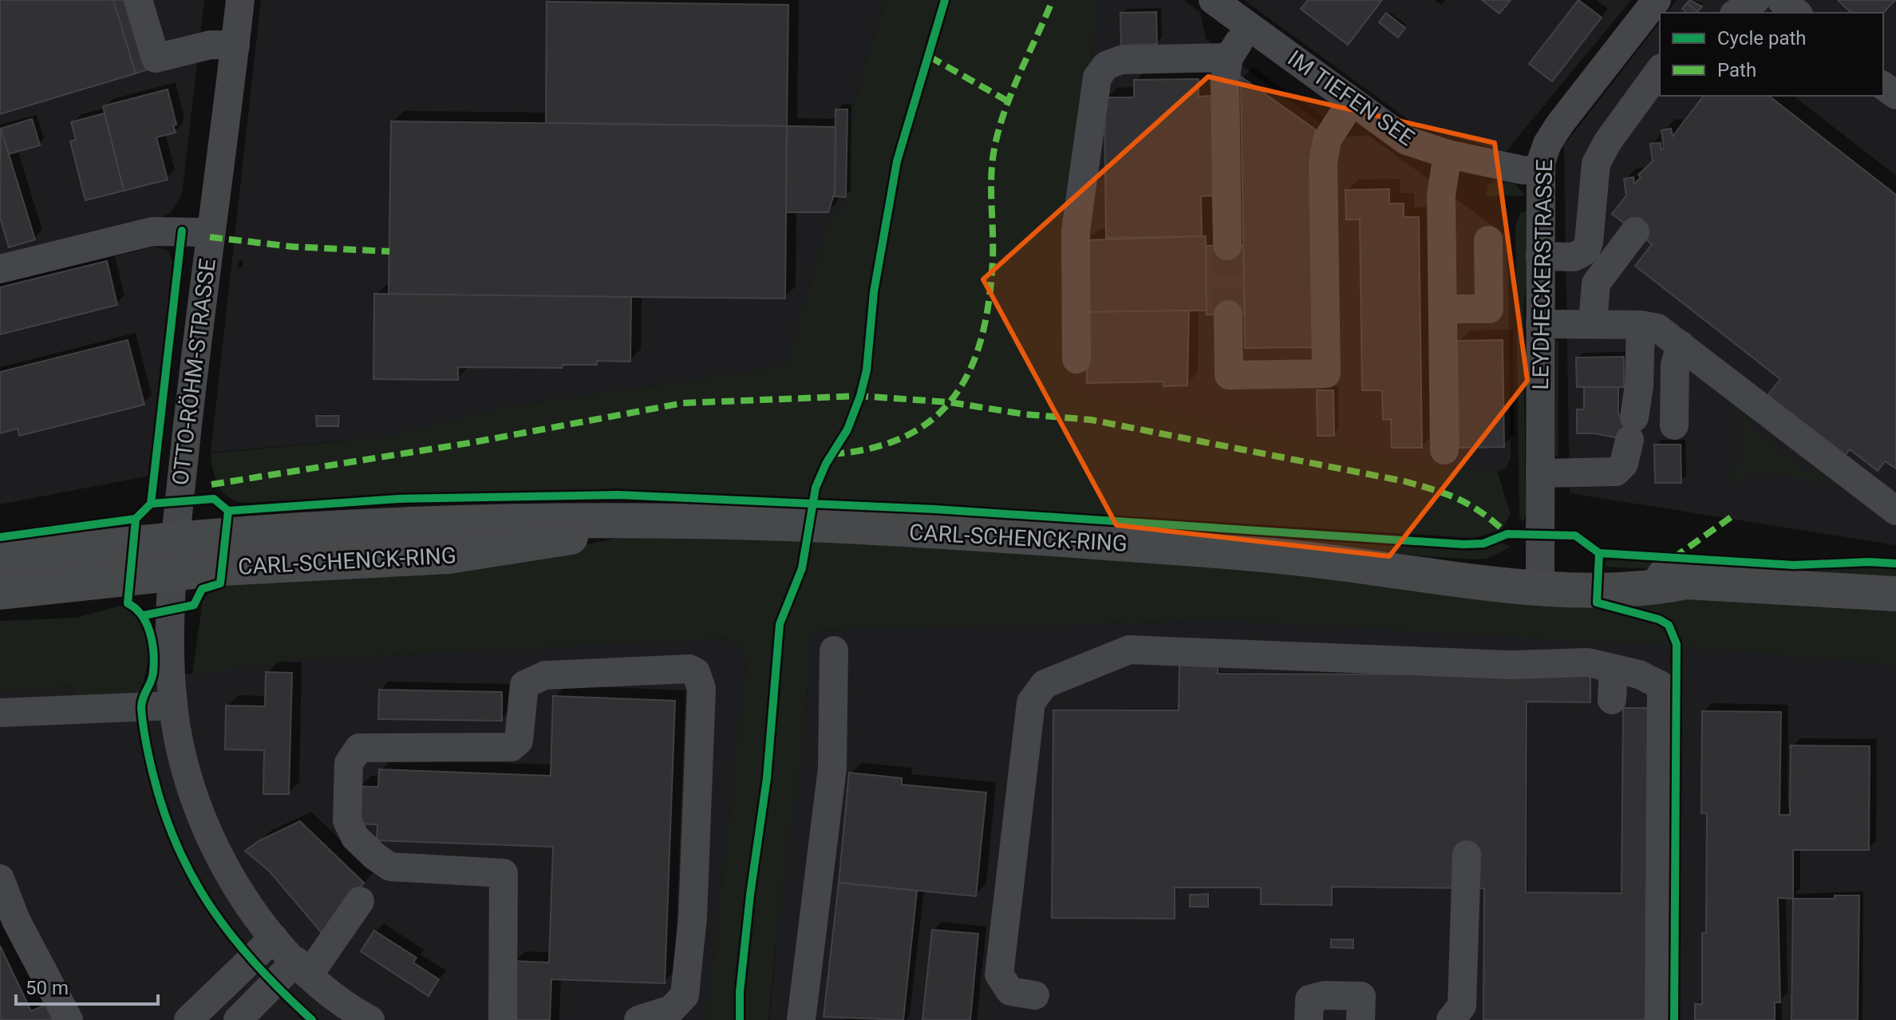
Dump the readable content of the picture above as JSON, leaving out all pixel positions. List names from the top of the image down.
{
  "streets": {
    "main road": ["CARL-SCHENCK-RING"],
    "street": ["IM TIEFEN SEE", "LEYDHECKERSTRASSE", "OTTO-RÖHM-STRASSE"]
  },
  "crossings": [
    ["IM TIEFEN SEE", "LEYDHECKERSTRASSE"],
    ["LEYDHECKERSTRASSE", "CARL-SCHENCK-RING"],
    ["OTTO-RÖHM-STRASSE", "CARL-SCHENCK-RING"]
  ],
  "legend": ["Cycle path", "Path"],
  "scale_bar": "50 m"
}
